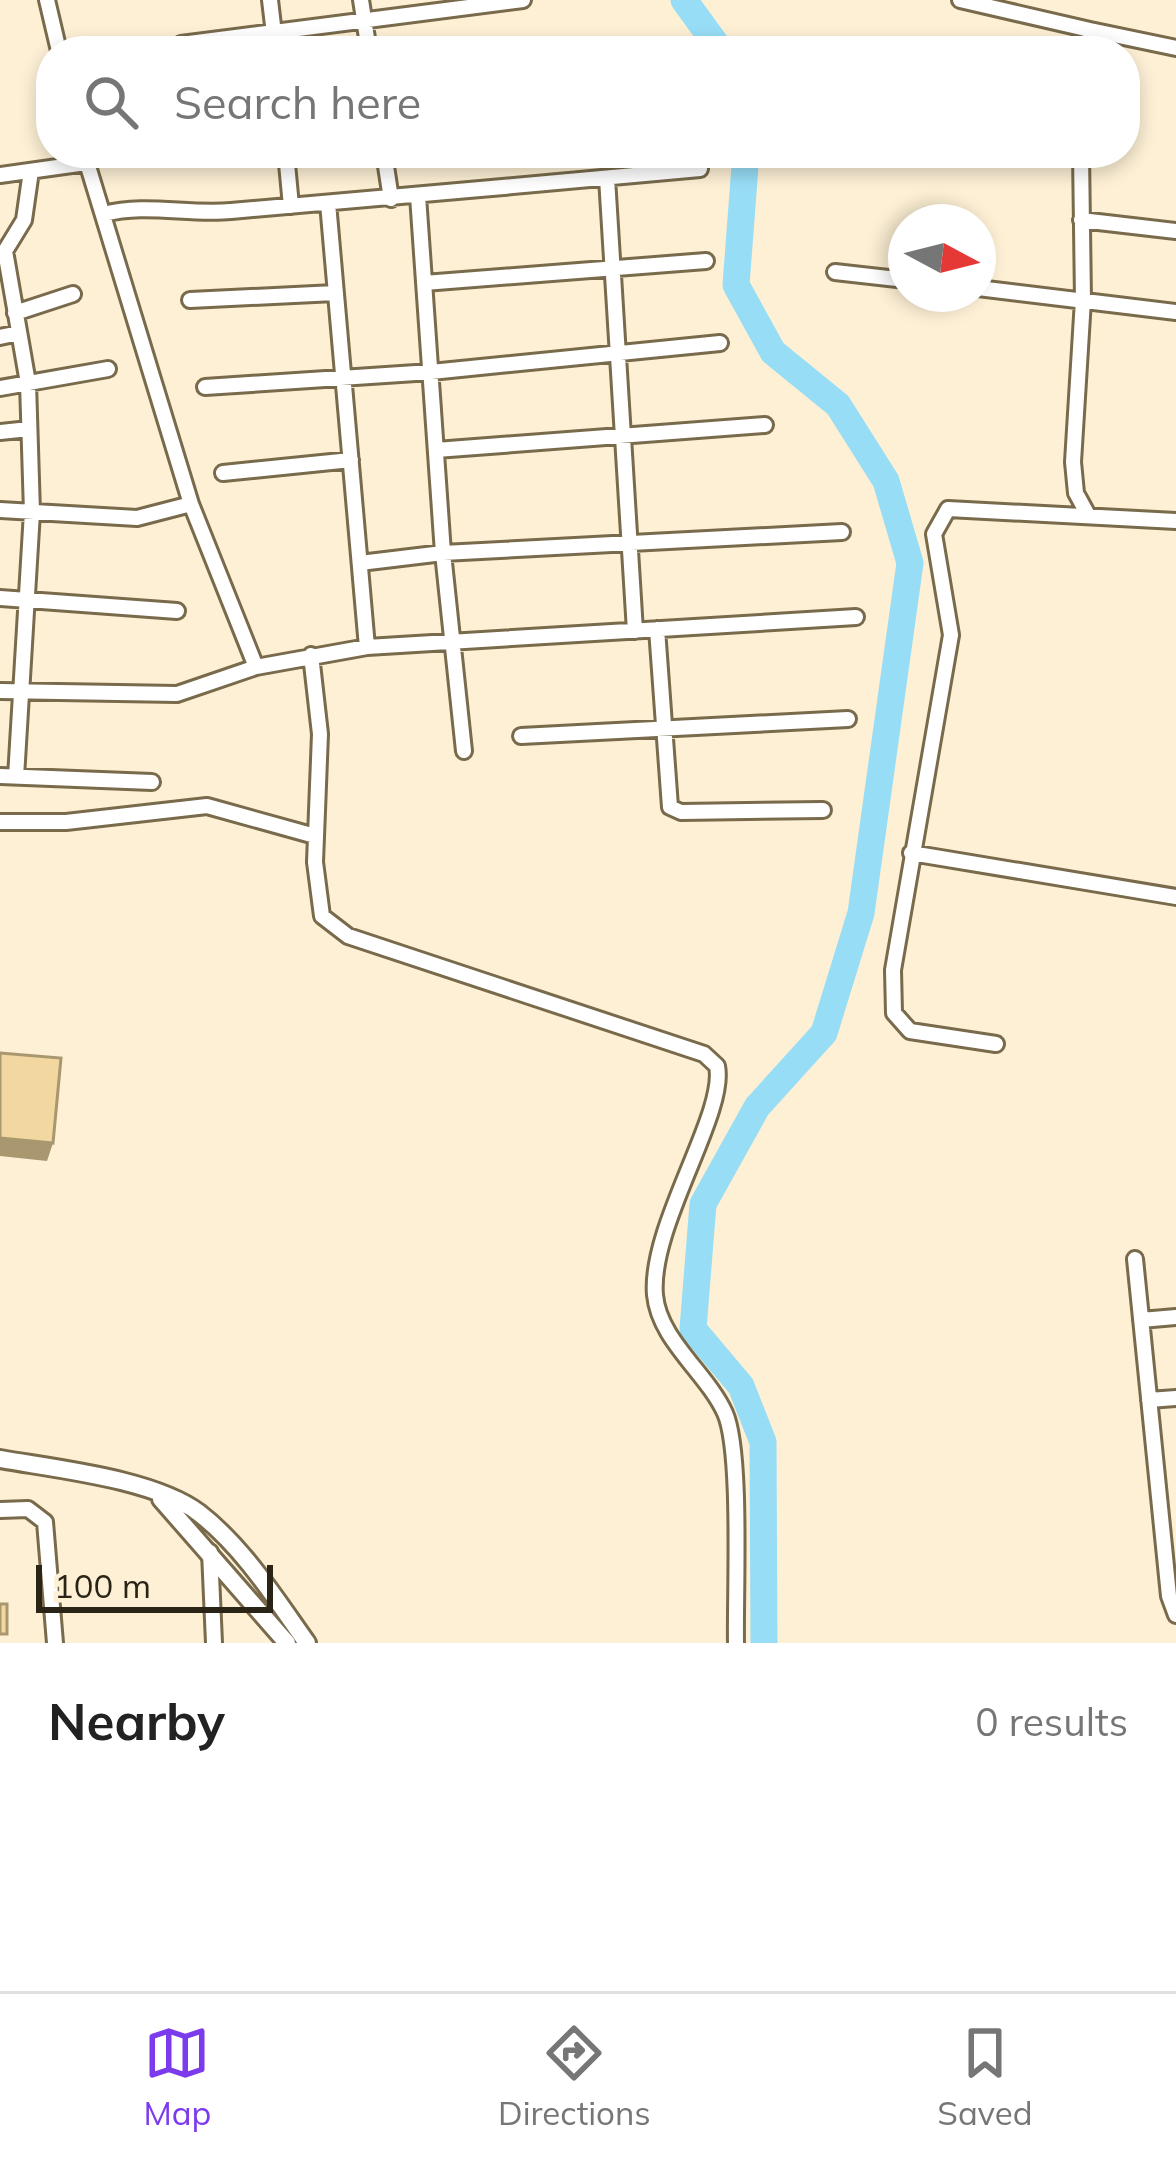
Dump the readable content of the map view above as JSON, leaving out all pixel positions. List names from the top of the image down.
{
  "scale_bar": "100 m",
  "north": "right",
  "page": {
    "search": "Search here",
    "scale": "100 m",
    "heading": ["Nearby", "0 results"],
    "nav": ["Map", "Directions", "Saved"]
  }
}
